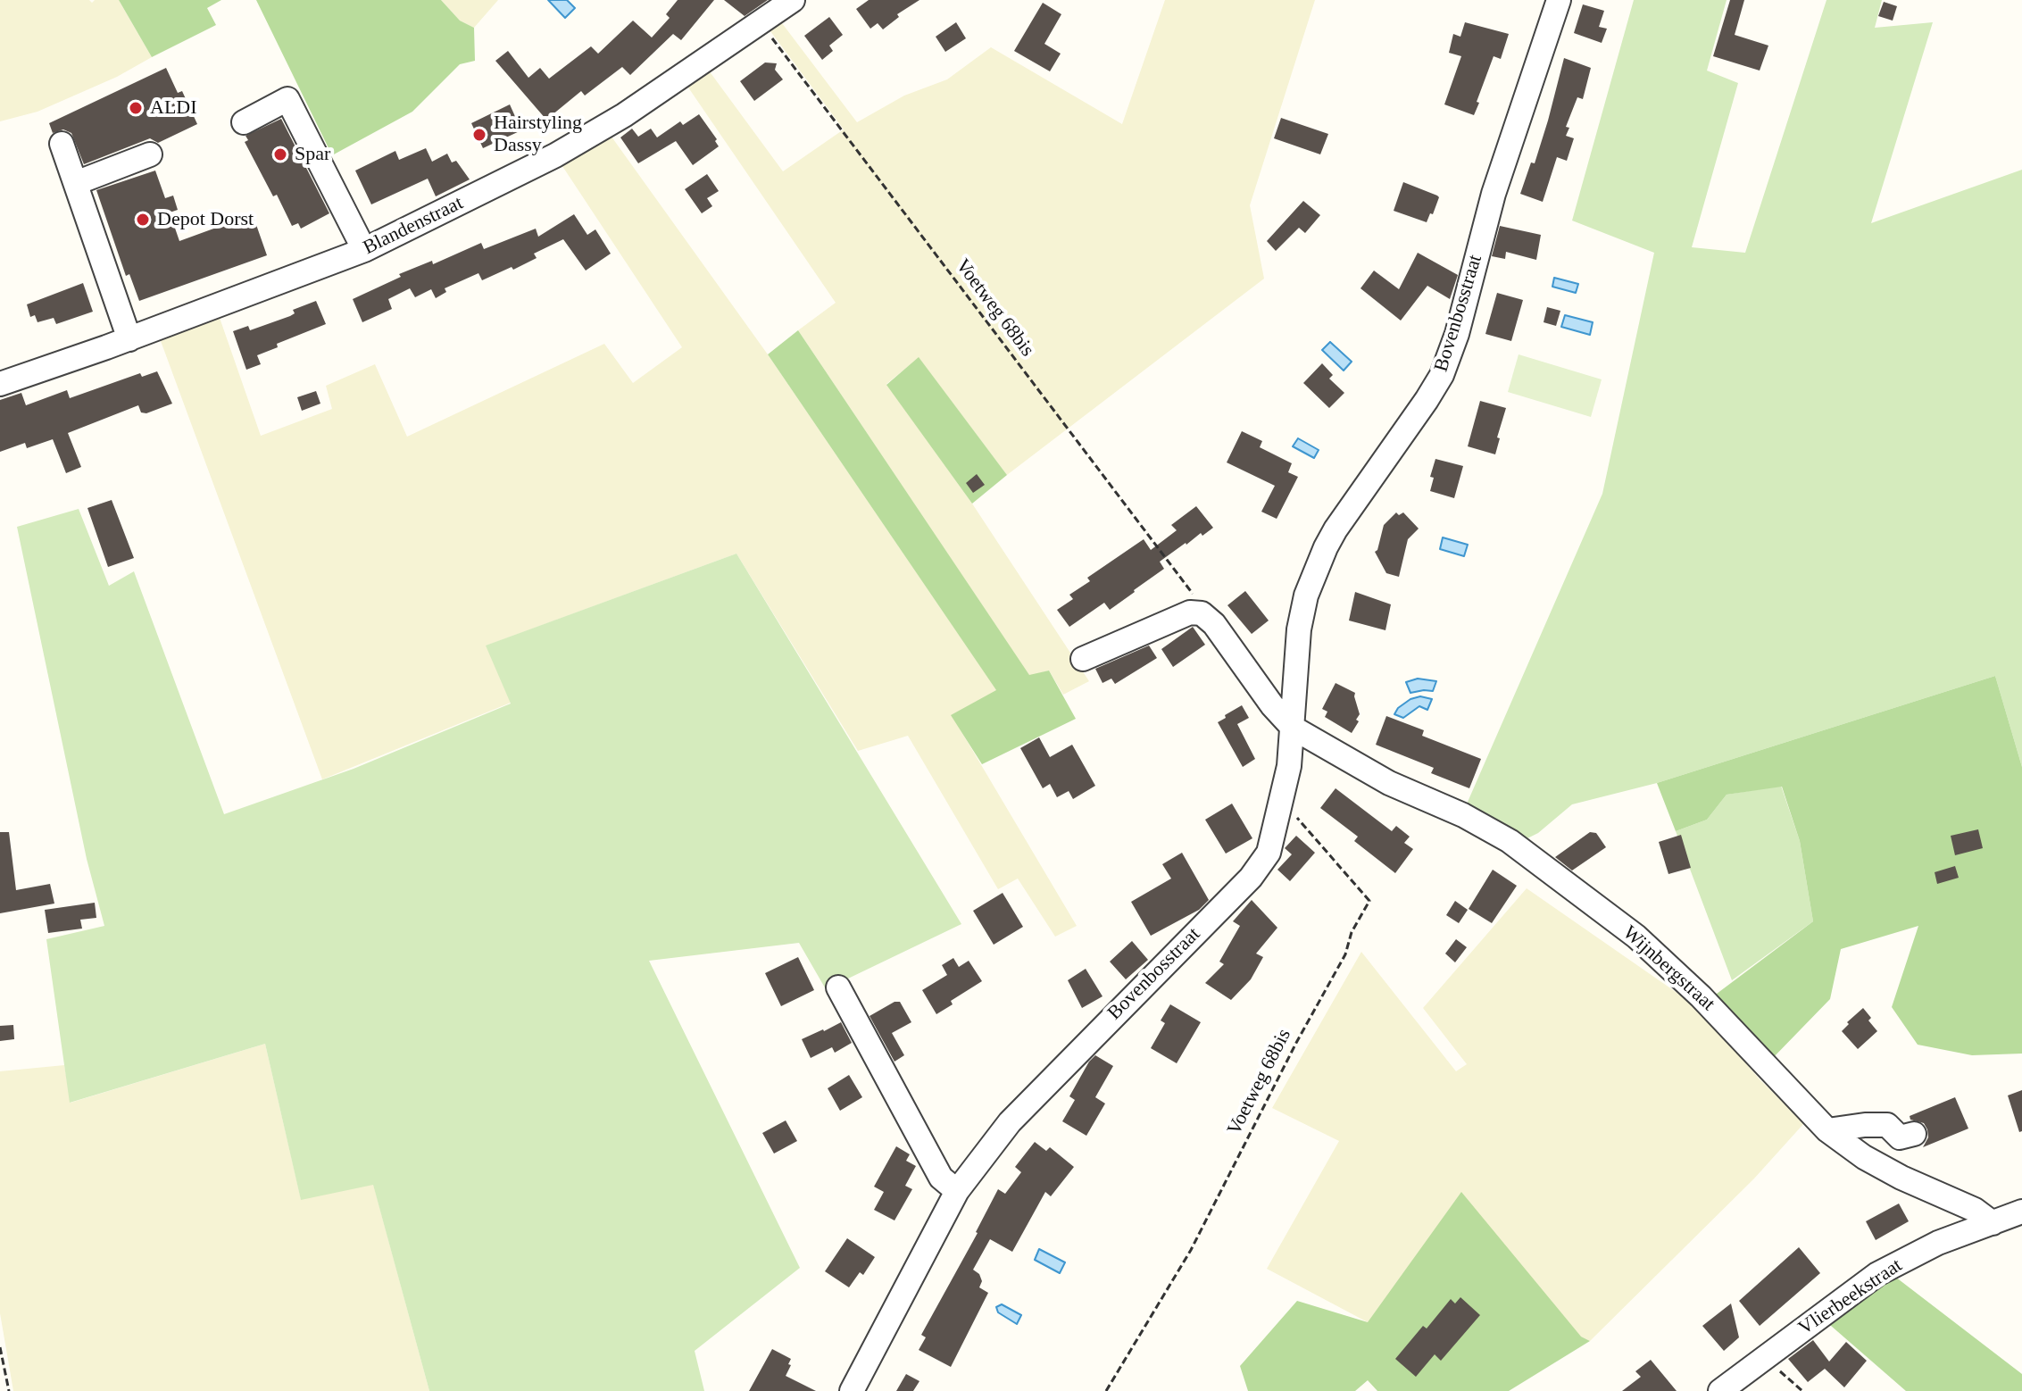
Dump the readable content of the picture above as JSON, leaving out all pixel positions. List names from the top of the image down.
{
  "streets": {
    "street": [
      "Blandenstraat",
      "Bovenbosstraat",
      "Wijnbergstraat",
      "Vlierbeekstraat"
    ],
    "path": ["Voetweg 68bis"]
  },
  "crossings": [
    ["Blandenstraat", "Voetweg 68bis"],
    ["Voetweg 68bis", "Bovenbosstraat"],
    ["Bovenbosstraat", "Wijnbergstraat"],
    ["Wijnbergstraat", "Vlierbeekstraat"]
  ],
  "places": [
    "ALDI",
    "Hairstyling Dassy",
    "Spar",
    "Depot Dorst"
  ]
}
